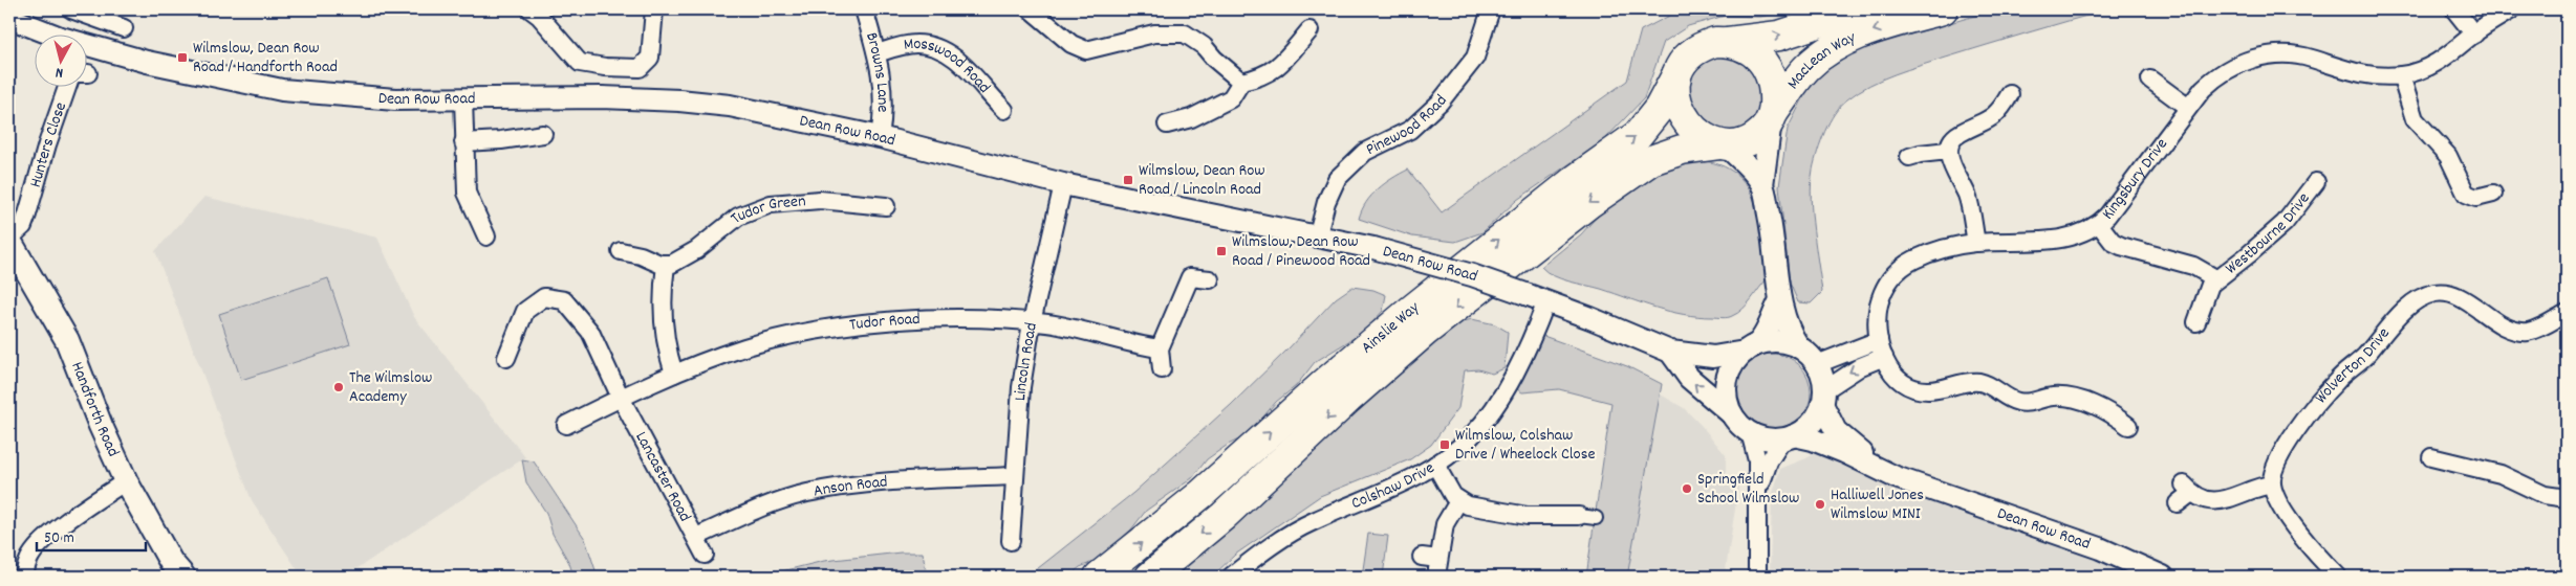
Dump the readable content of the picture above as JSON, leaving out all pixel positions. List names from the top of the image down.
{
  "streets": {
    "highway": ["MacLean Way", "Ainslie Way"],
    "main road": ["Handforth Road"],
    "street": [
      "Mosswood Road",
      "Browns Lane",
      "Dean Row Road",
      "Pinewood Road",
      "Hunters Close",
      "Kingsbury Drive",
      "Tudor Green",
      "Westbourne Drive",
      "Tudor Road",
      "Lincoln Road",
      "Wolverton Drive",
      "Lancaster Road",
      "Colshaw Drive",
      "Anson Road"
    ]
  },
  "crossings": [
    ["MacLean Way", "Ainslie Way"],
    ["Mosswood Road", "Browns Lane"],
    ["Browns Lane", "Dean Row Road"],
    ["Dean Row Road", "Pinewood Road"],
    ["Dean Row Road", "Lincoln Road"],
    ["Dean Row Road", "Colshaw Drive"],
    ["Hunters Close", "Handforth Road"],
    ["Kingsbury Drive", "Westbourne Drive"],
    ["Tudor Road", "Lincoln Road"],
    ["Tudor Road", "Lancaster Road"],
    ["Lincoln Road", "Anson Road"],
    ["Lancaster Road", "Anson Road"]
  ],
  "places": {
    "transit": [
      "Wilmslow, Dean Row Road / Handforth Road",
      "Wilmslow, Dean Row Road / Lincoln Road",
      "Wilmslow, Dean Row Road / Pinewood Road",
      "Wilmslow, Colshaw Drive / Wheelock Close"
    ],
    "other": ["The Wilmslow Academy", "Springfield School Wilmslow", "Halliwell Jones Wilmslow MINI"]
  },
  "scale_bar": "50 m",
  "north": "bottom"
}
